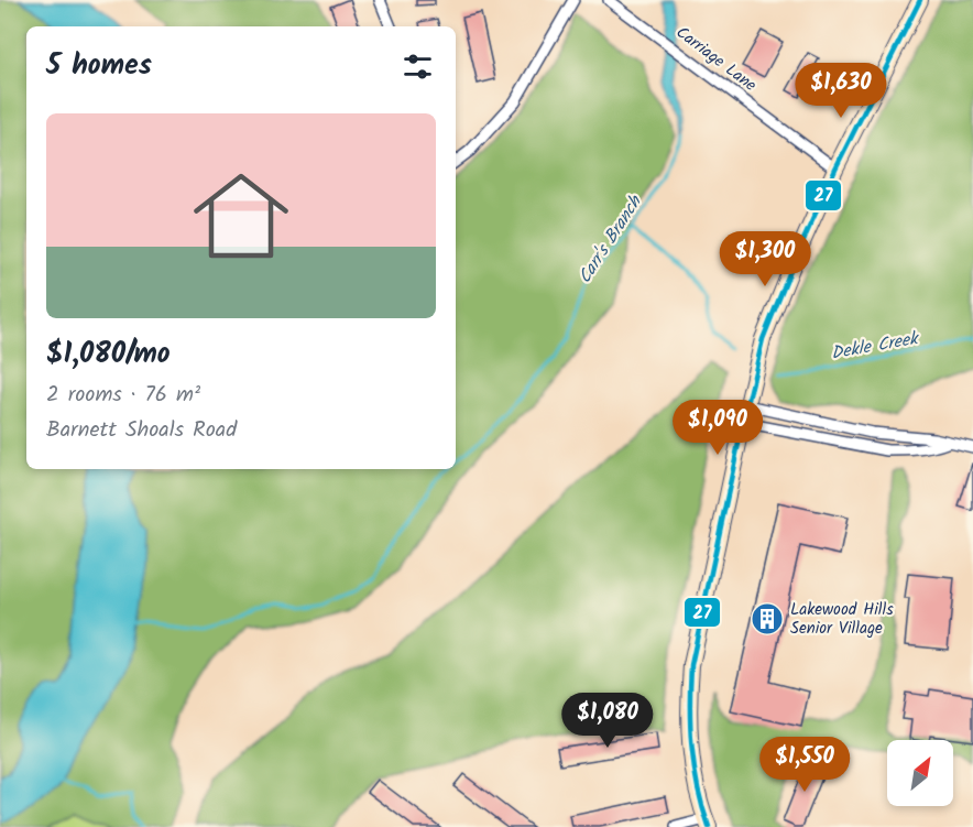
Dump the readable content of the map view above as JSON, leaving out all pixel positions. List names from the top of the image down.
{
  "streets": {
    "street": ["Carriage Lane"]
  },
  "water": ["Carr's Branch", "Dekle Creek"],
  "places": {
    "building": ["Lakewood Hills Senior Village"]
  },
  "lines": ["transit line 27"],
  "north": "top right",
  "page": {
    "heading": "5 homes",
    "price": [
      "$1,630",
      "$1,300",
      "$1,090",
      "$1,080",
      "$1,550"
    ],
    "list": [
      {
        "name": "$1,080/mo",
        "note": "2 rooms · 76 m² · Barnett Shoals Road"
      }
    ]
  }
}
